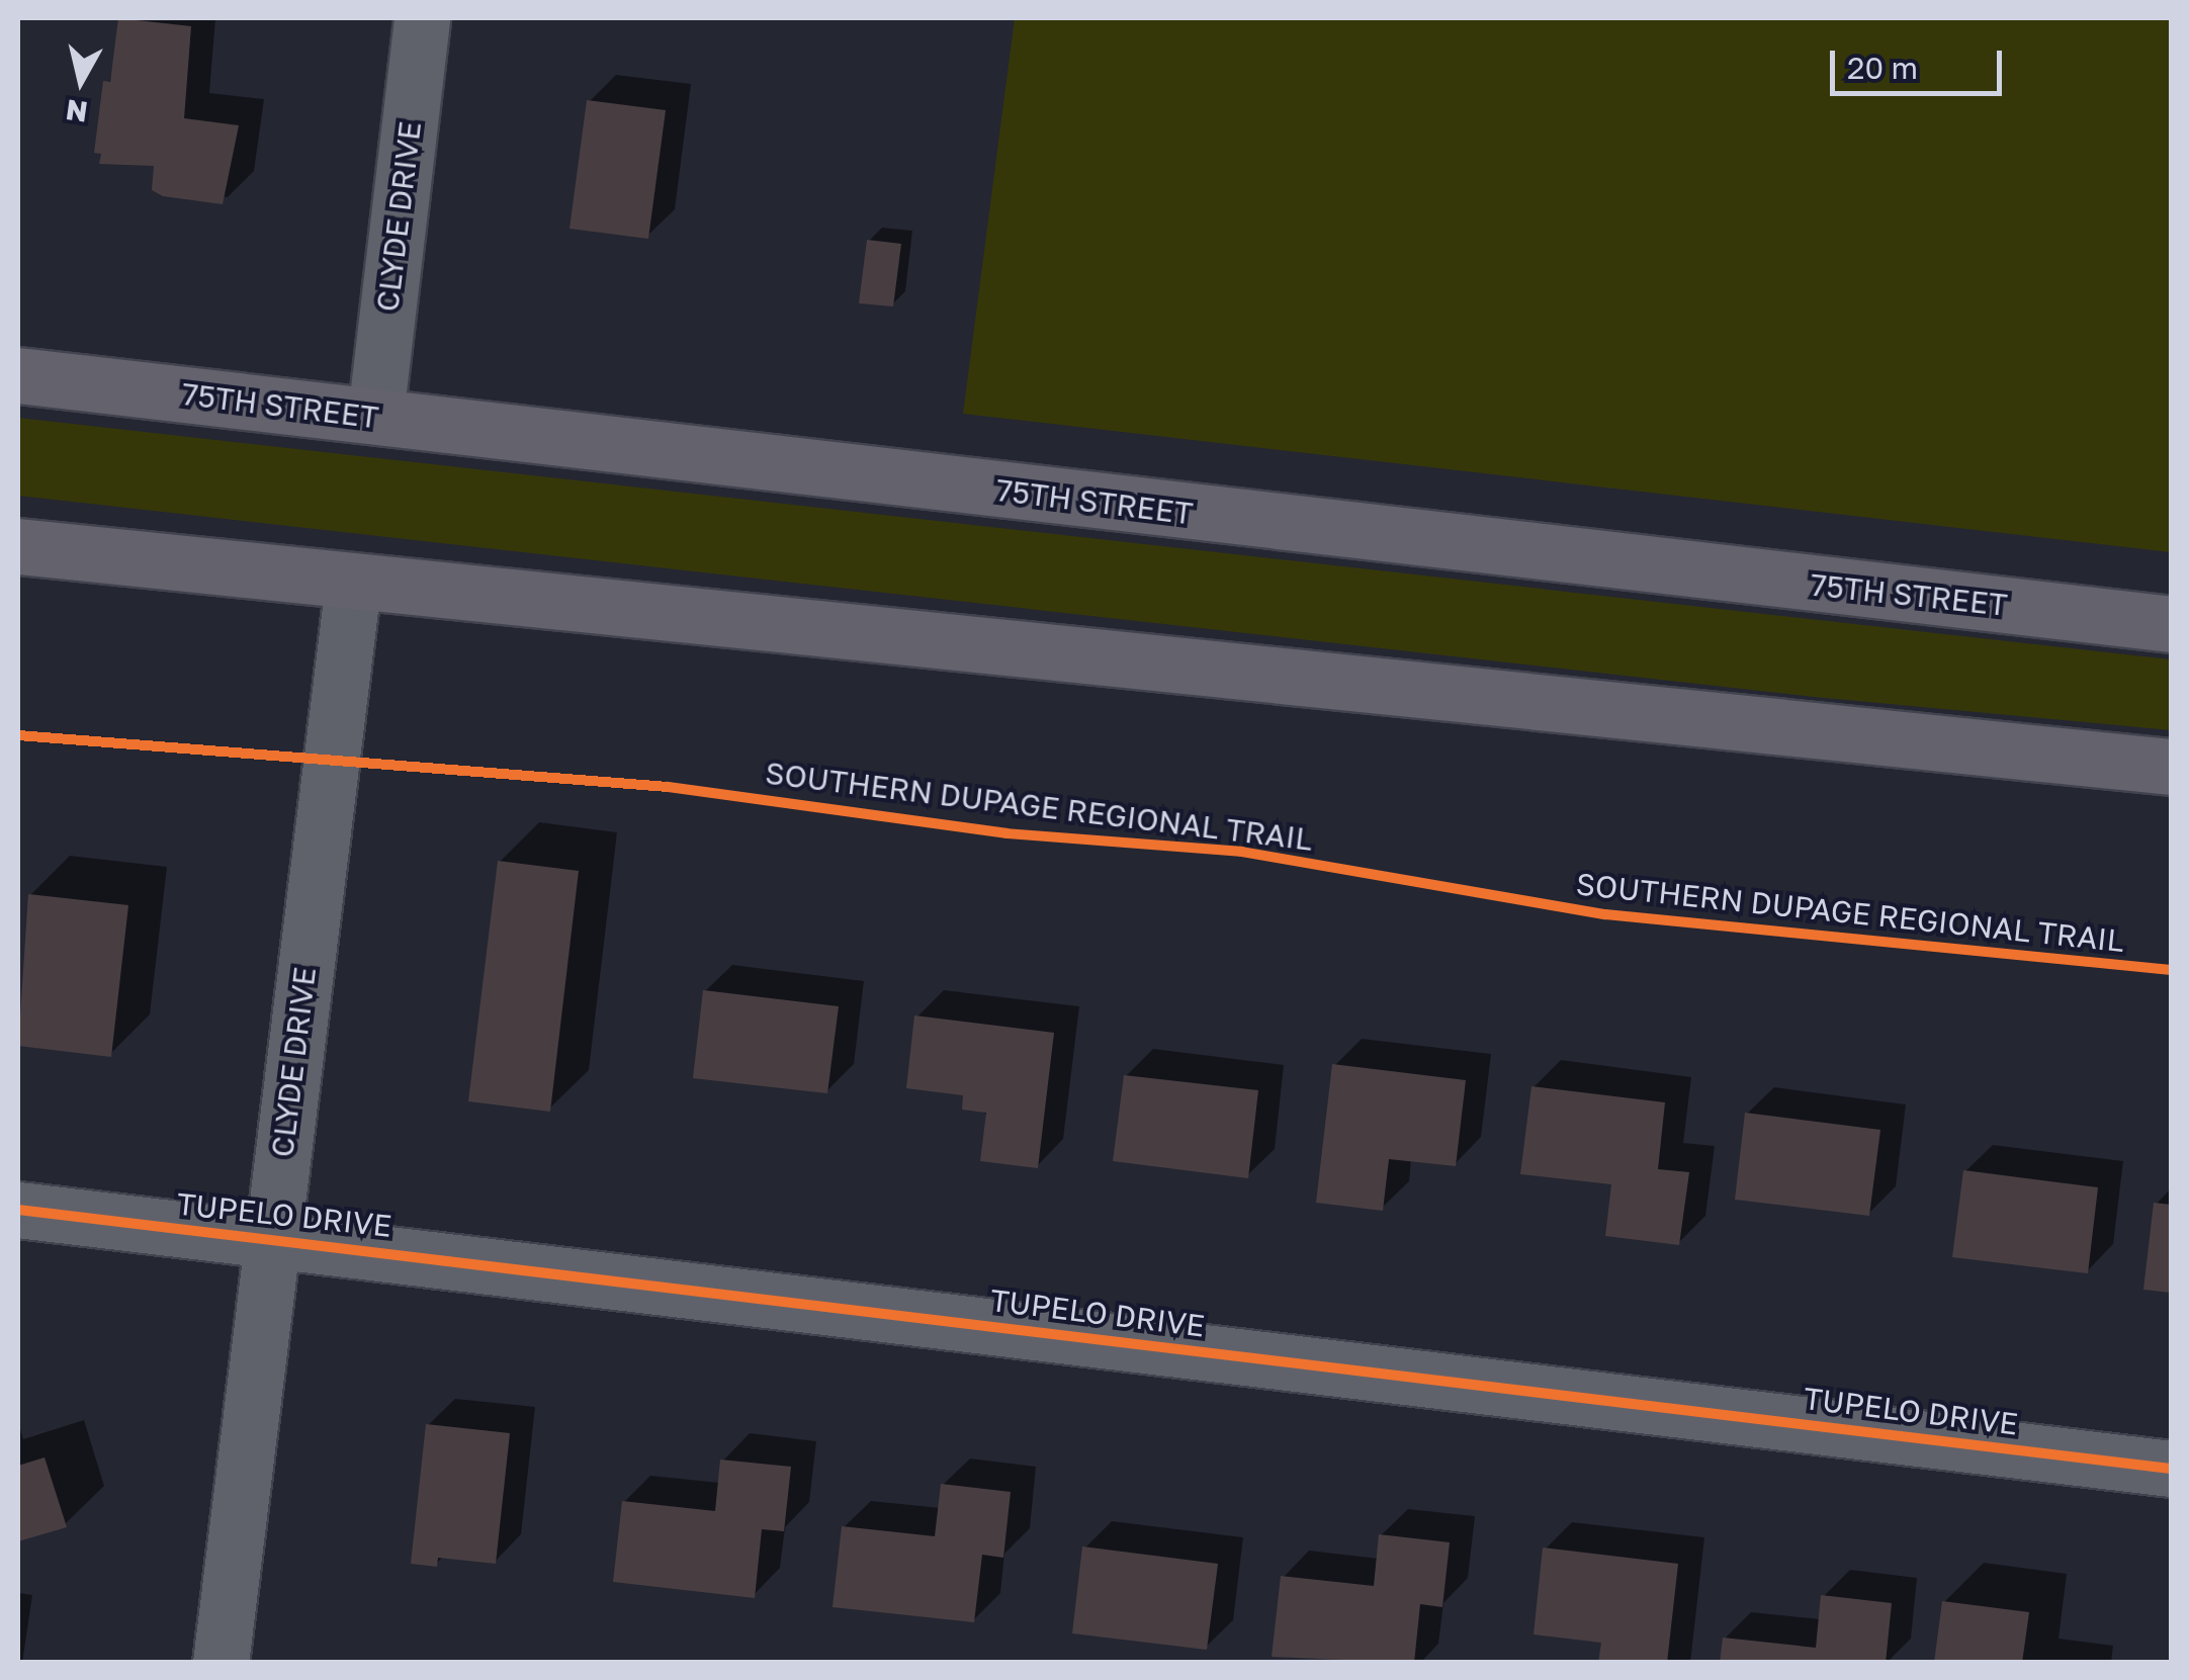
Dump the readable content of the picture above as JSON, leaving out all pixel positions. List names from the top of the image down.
{
  "streets": {
    "main road": ["75TH STREET"],
    "street": ["CLYDE DRIVE", "TUPELO DRIVE"],
    "cycle path": ["SOUTHERN DUPAGE REGIONAL TRAIL"]
  },
  "crossings": [
    ["CLYDE DRIVE", "75TH STREET"],
    ["CLYDE DRIVE", "TUPELO DRIVE"]
  ],
  "scale_bar": "20 m",
  "north": "bottom"
}
